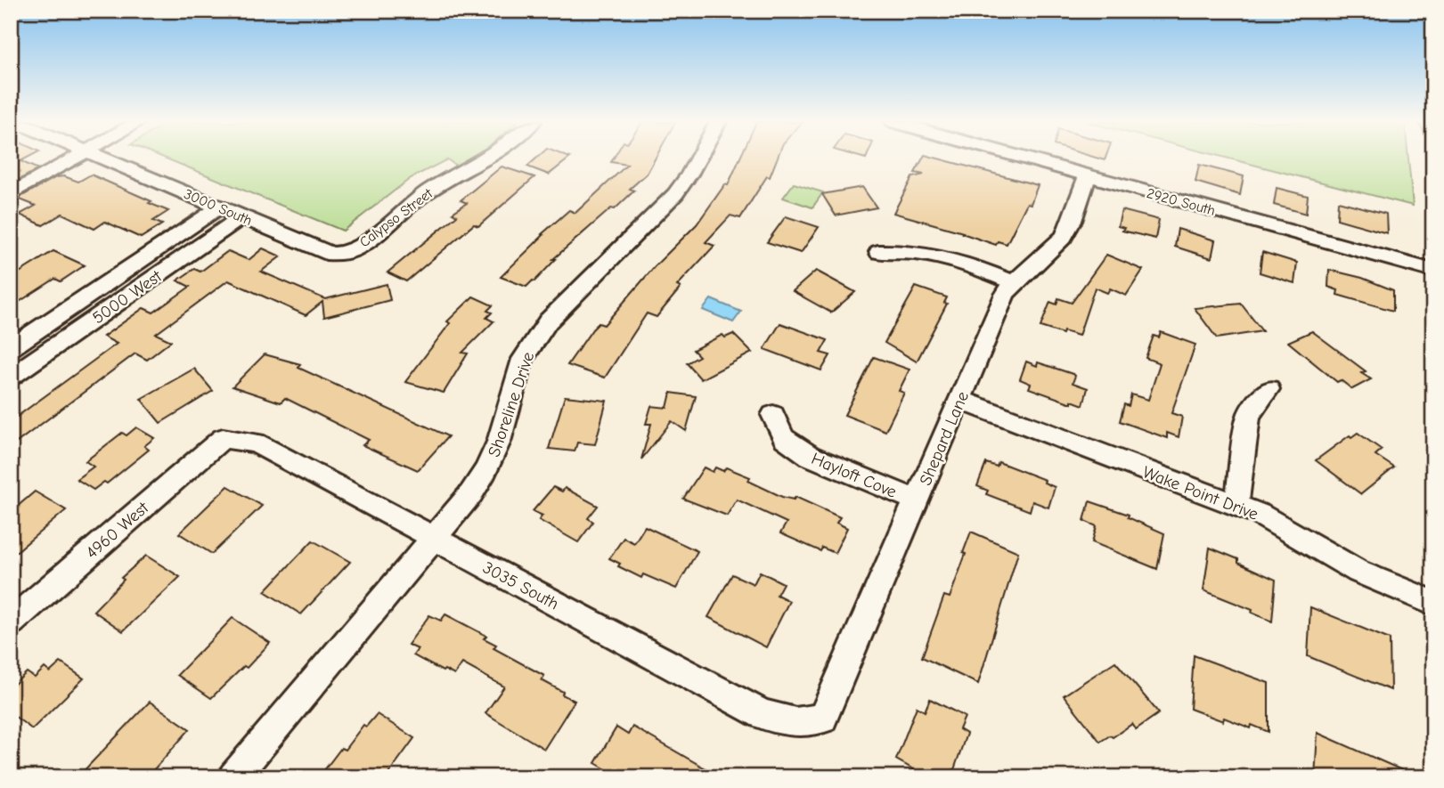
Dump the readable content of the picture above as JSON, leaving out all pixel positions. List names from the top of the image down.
{
  "streets": {
    "street": [
      "2920 South",
      "3000 South",
      "Calypso Street",
      "5000 West",
      "Shoreline Drive",
      "Shepard Lane",
      "Hayloft Cove",
      "Wake Point Drive",
      "4960 West",
      "3035 South"
    ]
  },
  "crossings": [
    ["2920 South", "Shepard Lane"],
    ["3000 South", "Calypso Street"],
    ["3000 South", "5000 West"],
    ["Shoreline Drive", "3035 South"],
    ["Shepard Lane", "Hayloft Cove"],
    ["Shepard Lane", "Wake Point Drive"],
    ["Shepard Lane", "3035 South"],
    ["4960 West", "3035 South"]
  ]
}
